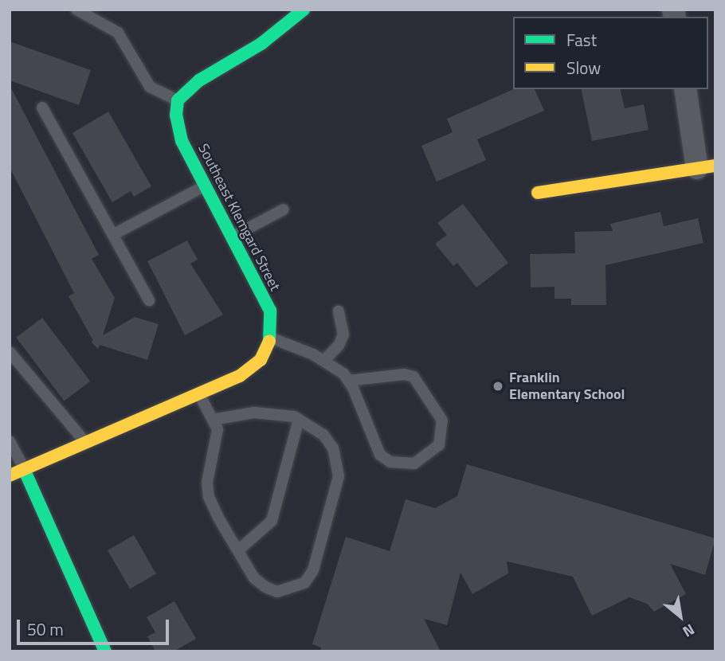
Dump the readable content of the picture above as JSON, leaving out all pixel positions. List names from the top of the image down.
{
  "streets": {
    "street": ["Southeast Klemgard Street"]
  },
  "places": ["Franklin Elementary School"],
  "legend": ["Fast", "Slow"],
  "scale_bar": "50 m",
  "north": "bottom right"
}
